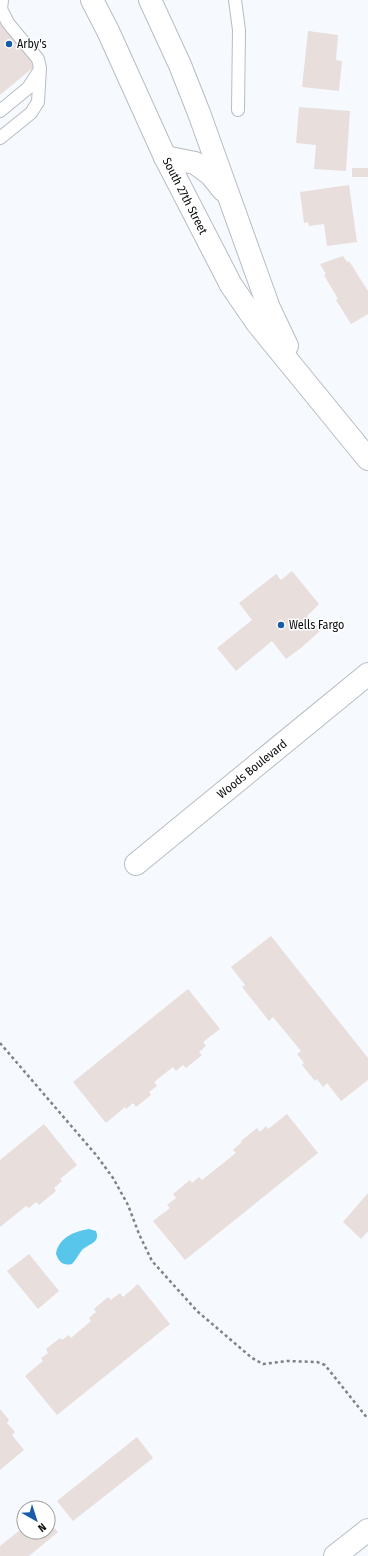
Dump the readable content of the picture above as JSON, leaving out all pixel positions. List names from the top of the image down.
{
  "streets": {
    "main road": ["South 27th Street", "Woods Boulevard"]
  },
  "places": ["Arby's", "Wells Fargo"],
  "north": "bottom right"
}
